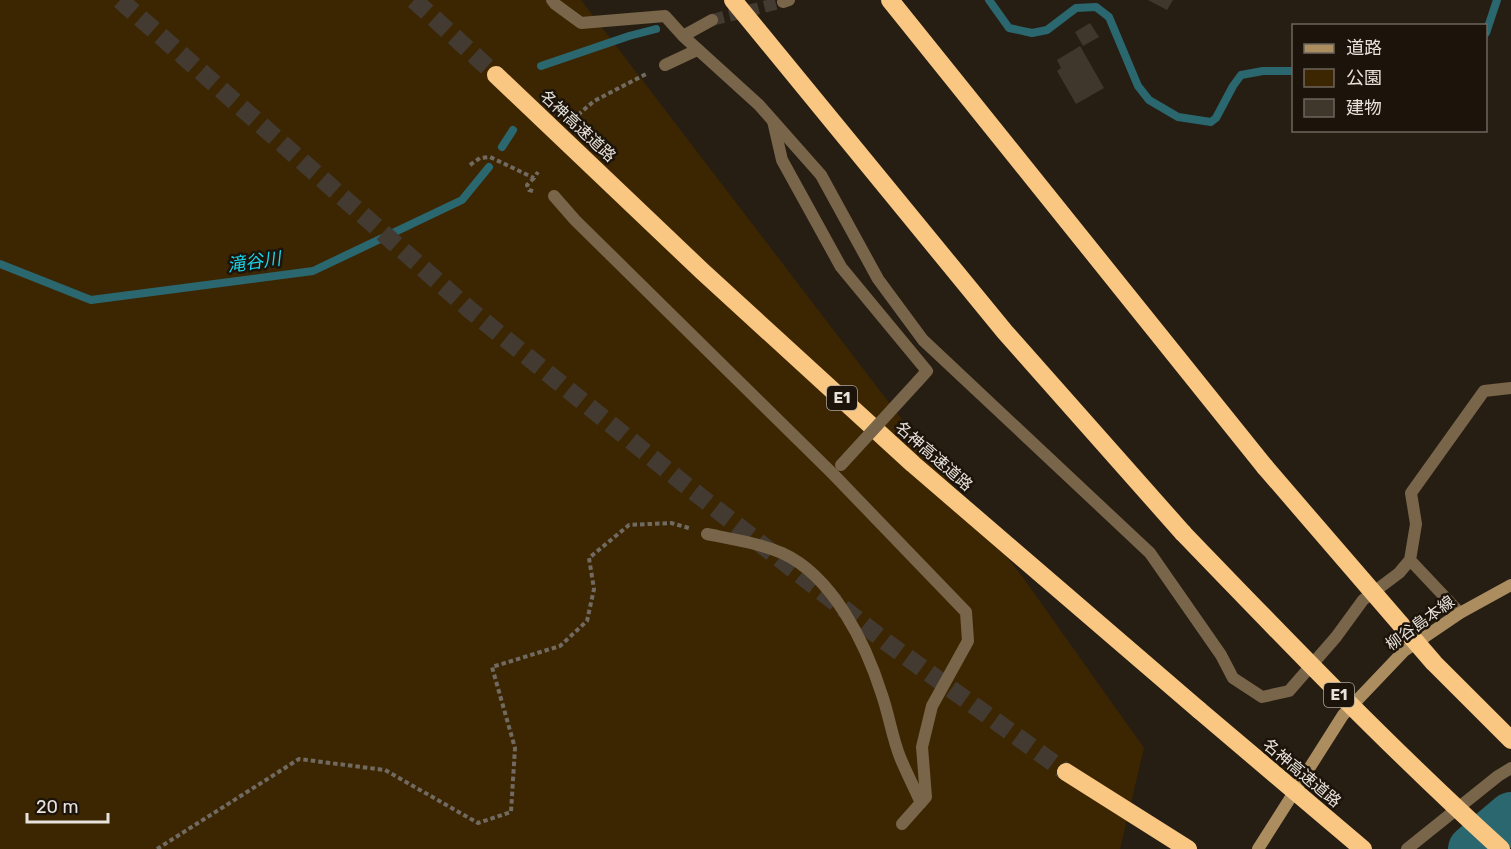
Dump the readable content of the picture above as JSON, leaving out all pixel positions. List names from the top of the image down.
{
  "streets": {
    "highway": ["名神高速道路", "E1"],
    "main road": ["柳谷島本線"]
  },
  "water": ["滝谷川"],
  "legend": ["道路", "公園", "建物"],
  "scale_bar": "20 m"
}
